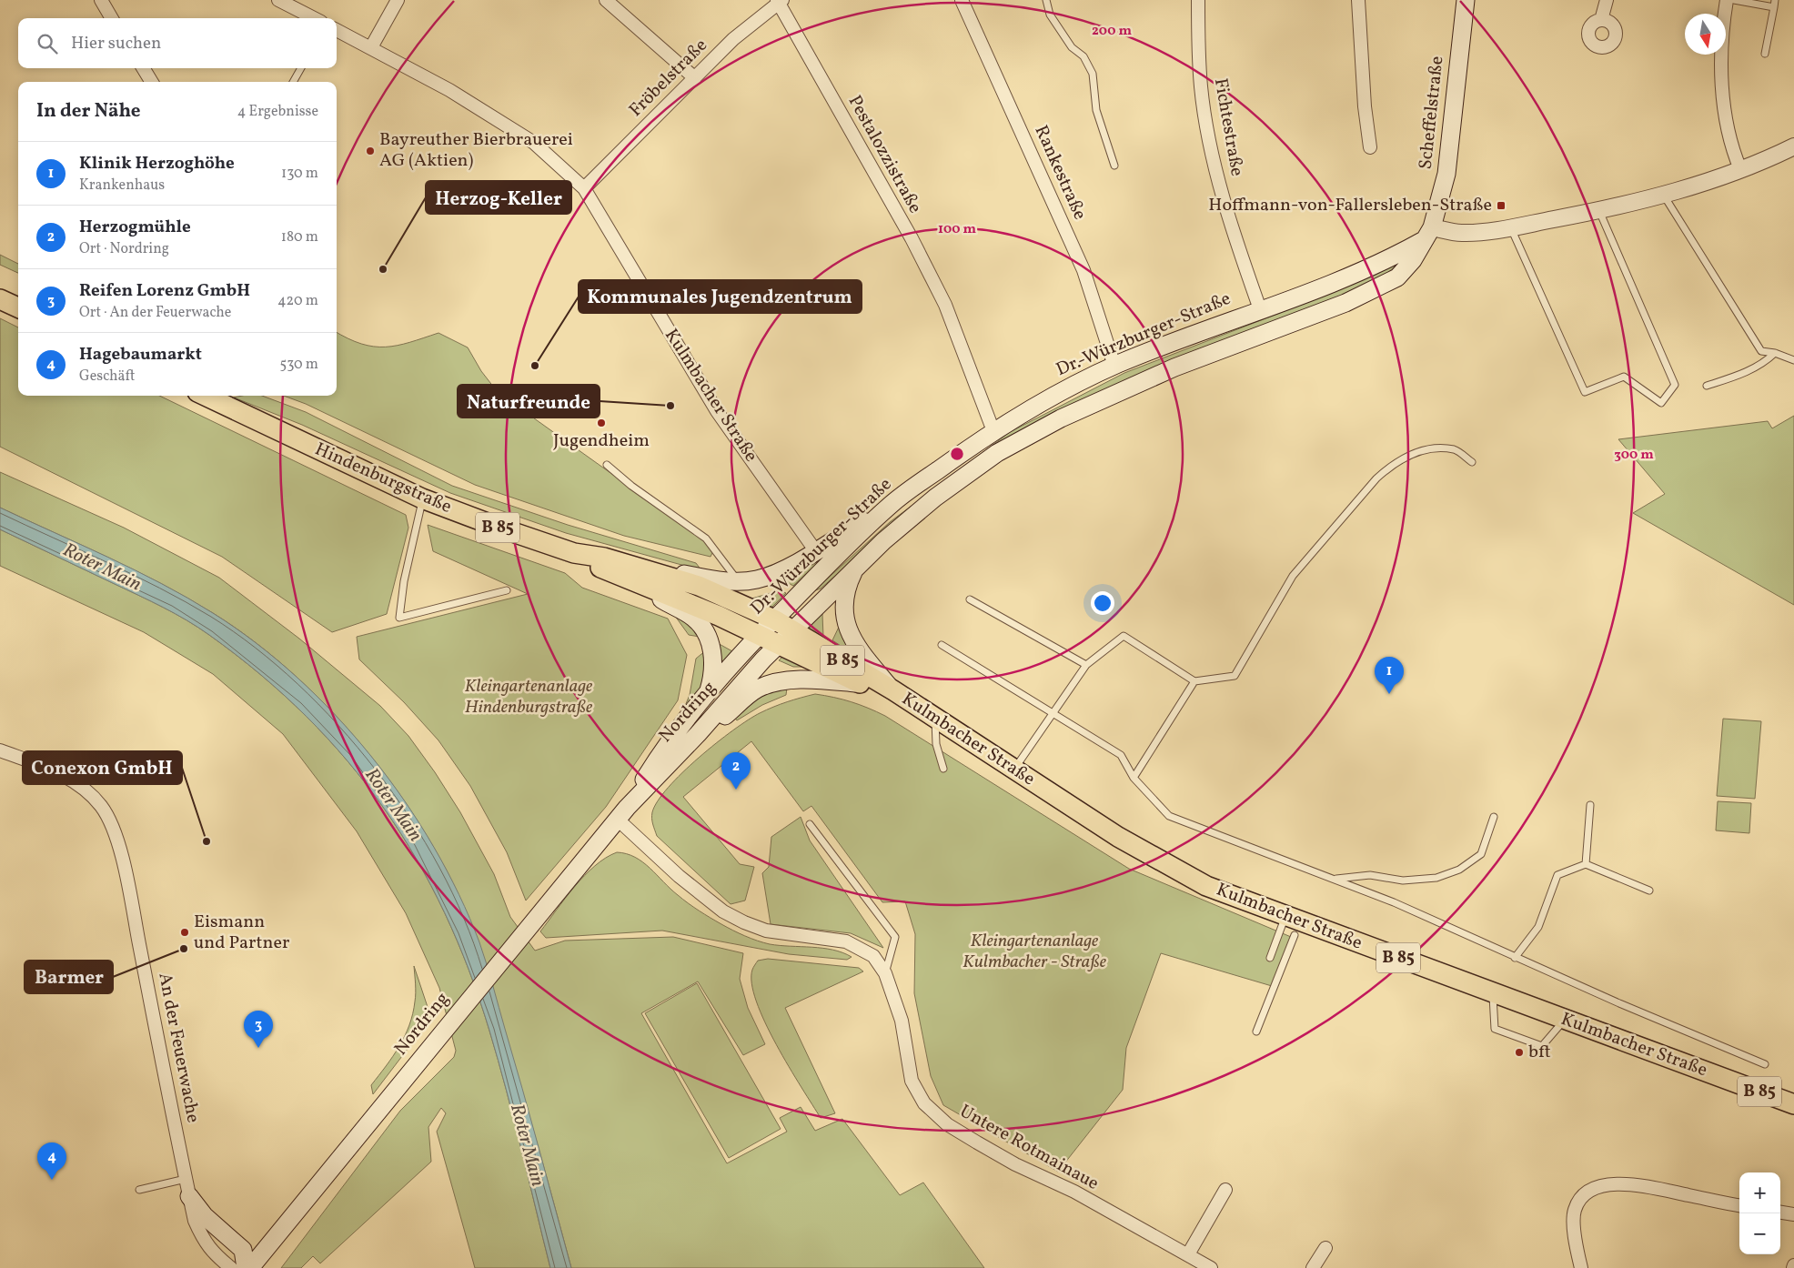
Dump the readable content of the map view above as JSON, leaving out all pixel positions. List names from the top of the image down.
{
  "streets": {
    "main road": [
      "Scheffelstraße",
      "Dr.-Würzburger-Straße",
      "Kulmbacher Straße",
      "Hindenburgstraße",
      "B 85",
      "Nordring"
    ],
    "street": [
      "Fröbelstraße",
      "Fichtestraße",
      "Pestalozzistraße",
      "Rankestraße",
      "An der Feuerwache",
      "Untere Rotmainaue"
    ]
  },
  "crossings": [
    ["Fröbelstraße", "Pestalozzistraße"],
    ["Fröbelstraße", "Kulmbacher Straße"],
    ["Scheffelstraße", "Dr.-Würzburger-Straße"],
    ["Fichtestraße", "Dr.-Würzburger-Straße"],
    ["Pestalozzistraße", "Dr.-Würzburger-Straße"],
    ["Rankestraße", "Dr.-Würzburger-Straße"],
    ["Dr.-Würzburger-Straße", "Hindenburgstraße"],
    ["Dr.-Würzburger-Straße", "Nordring"],
    ["Kulmbacher Straße", "Hindenburgstraße"],
    ["Kulmbacher Straße", "Nordring"],
    ["Hindenburgstraße", "Nordring"],
    ["Nordring", "Untere Rotmainaue"]
  ],
  "water": ["Roter Main"],
  "parks": ["Kleingartenanlage Hindenburgstraße", "Kleingartenanlage Kulmbacher - Straße"],
  "places": {
    "other": [
      "Bayreuther Bierbrauerei AG (Aktien)",
      "Herzog-Keller",
      "Kommunales Jugendzentrum",
      "Naturfreunde",
      "Jugendheim",
      "Conexon GmbH",
      "Eismann und Partner",
      "Barmer",
      "bft"
    ],
    "transit": ["Hoffmann-von-Fallersleben-Straße"]
  },
  "north": "bottom",
  "page": {
    "search": "Hier suchen",
    "heading": ["In der Nähe", "4 Ergebnisse"],
    "list": [
      {
        "mark": "1",
        "name": "Klinik Herzoghöhe",
        "note": "Krankenhaus",
        "value": "130 m"
      },
      {
        "mark": "2",
        "name": "Herzogmühle",
        "note": "Ort · Nordring",
        "value": "180 m"
      },
      {
        "mark": "3",
        "name": "Reifen Lorenz GmbH",
        "note": "Ort · An der Feuerwache",
        "value": "420 m"
      },
      {
        "mark": "4",
        "name": "Hagebaumarkt",
        "note": "Geschäft",
        "value": "530 m"
      }
    ],
    "pins": [
      "1",
      "2",
      "3",
      "4"
    ],
    "map_buttons": ["+", "−"]
  },
  "rings": ["200 m", "100 m", "300 m"]
}
